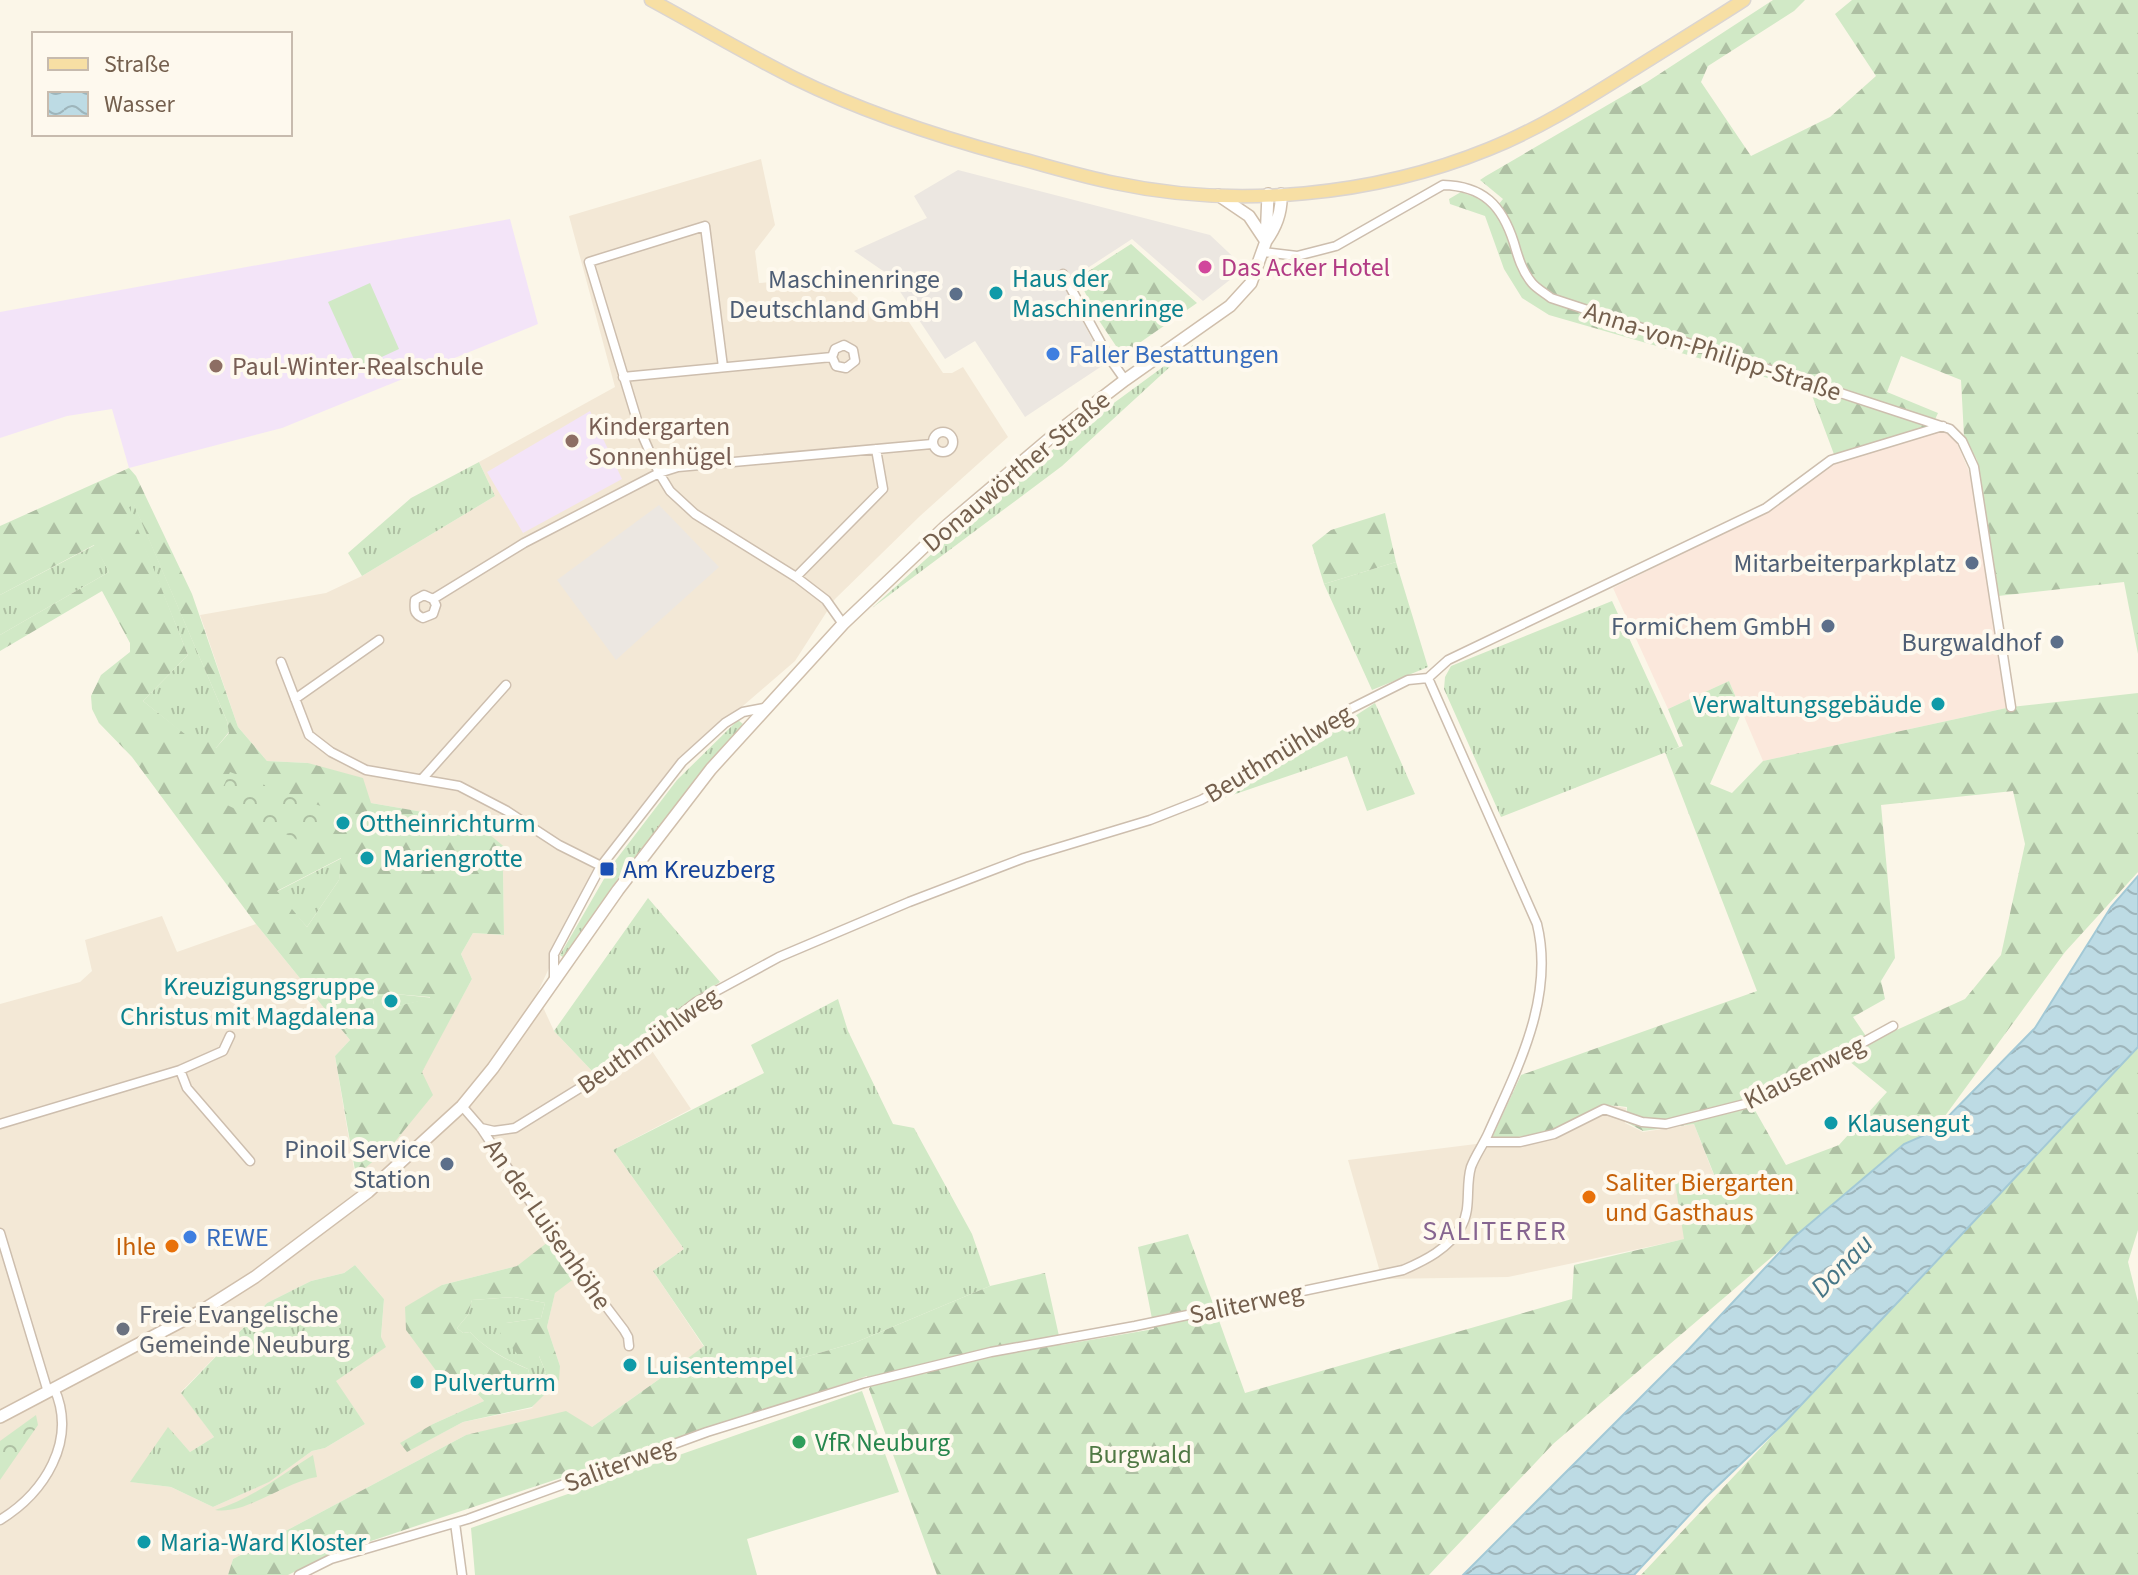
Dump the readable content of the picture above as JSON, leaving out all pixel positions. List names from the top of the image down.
{
  "streets": {
    "main road": ["Donauwörther Straße"],
    "street": [
      "Anna-von-Philipp-Straße",
      "Beuthmühlweg",
      "Klausenweg",
      "An der Luisenhöhe",
      "Saliterweg"
    ]
  },
  "crossings": [
    ["Anna-von-Philipp-Straße", "Donauwörther Straße"],
    ["Anna-von-Philipp-Straße", "Beuthmühlweg"],
    ["Donauwörther Straße", "An der Luisenhöhe"],
    ["Beuthmühlweg", "An der Luisenhöhe"],
    ["Beuthmühlweg", "Saliterweg"],
    ["Klausenweg", "Saliterweg"]
  ],
  "districts": ["SALITERER"],
  "water": ["Donau"],
  "parks": ["Burgwald"],
  "places": {
    "other": [
      "Das Acker Hotel",
      "Haus der Maschinenringe",
      "Maschinenringe Deutschland GmbH",
      "Faller Bestattungen",
      "Paul-Winter-Realschule",
      "Kindergarten Sonnenhügel",
      "Mitarbeiterparkplatz",
      "FormiChem GmbH",
      "Burgwaldhof",
      "Verwaltungsgebäude",
      "Ottheinrichturm",
      "Mariengrotte",
      "Kreuzigungsgruppe Christus mit Magdalena",
      "Klausengut",
      "Pinoil Service Station",
      "Saliter Biergarten und Gasthaus",
      "REWE",
      "Ihle",
      "Freie Evangelische Gemeinde Neuburg",
      "Luisentempel",
      "Pulverturm",
      "VfR Neuburg",
      "Maria-Ward Kloster"
    ],
    "transit": ["Am Kreuzberg"]
  },
  "legend": ["Straße", "Wasser"]
}
